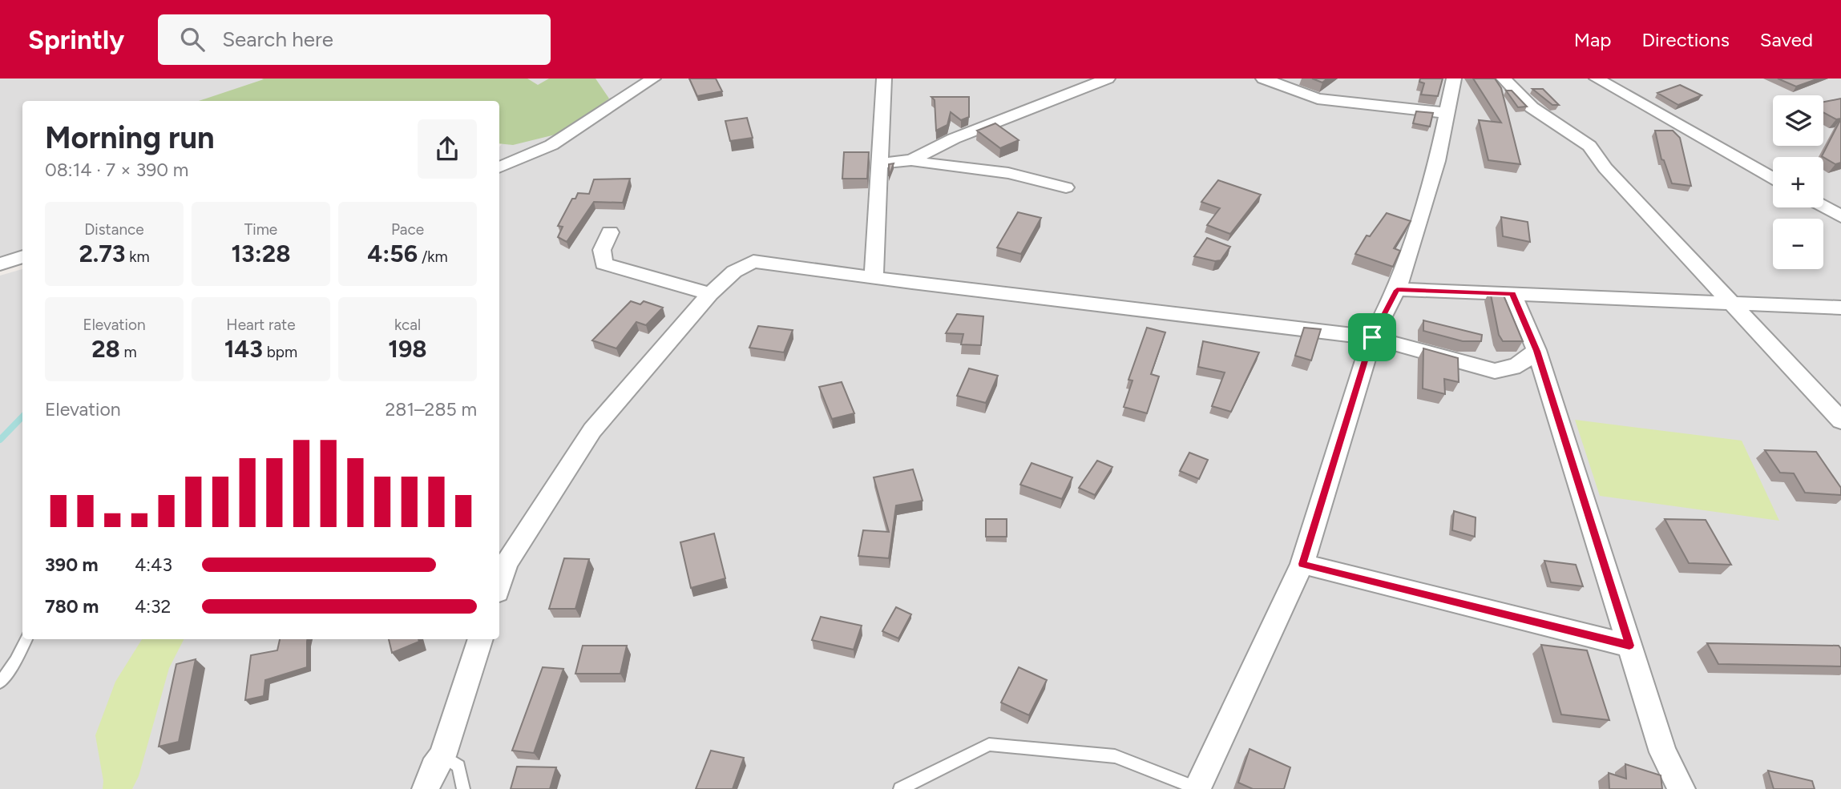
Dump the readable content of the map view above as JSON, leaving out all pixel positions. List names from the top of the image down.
{
  "page": {
    "header": "Sprintly",
    "search": "Search here",
    "nav": ["Map", "Directions", "Saved"],
    "map_buttons": ["+", "−"],
    "heading": ["Morning run", "08:14 · 7 × 390 m"],
    "stats": [
      ["Distance", "2.73 km"],
      ["Time", "13:28"],
      ["Pace", "4:56 /km"],
      ["Elevation", "28 m"],
      ["Heart rate", "143 bpm"],
      ["kcal", "198"]
    ],
    "chart": ["Elevation", "281–285 m"],
    "list": [
      {
        "name": "390 m",
        "note": "4:43"
      },
      {
        "name": "780 m",
        "note": "4:32"
      }
    ]
  }
}
